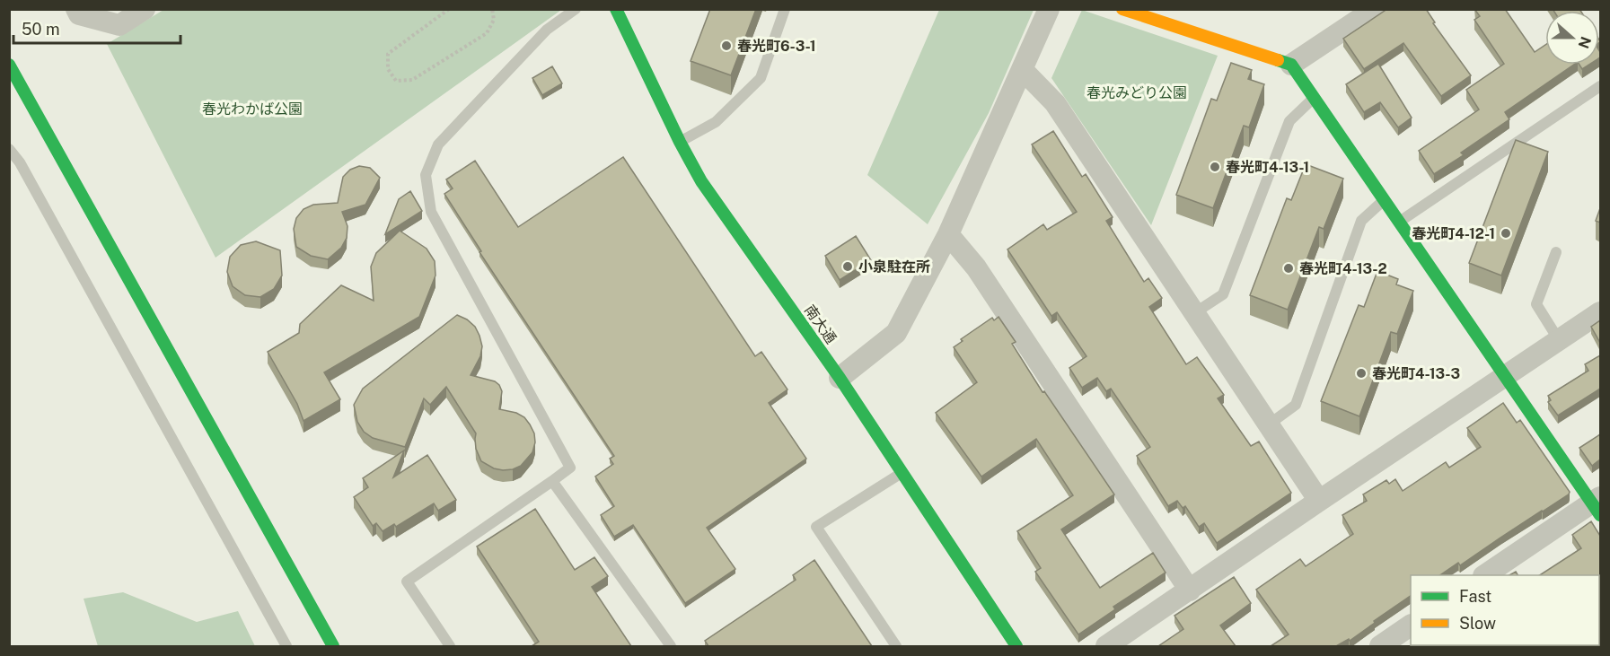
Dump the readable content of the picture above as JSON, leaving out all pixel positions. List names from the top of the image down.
{
  "streets": {
    "street": ["南大通"]
  },
  "parks": ["春光みどり公園", "春光わかば公園"],
  "places": [
    "春光町6-3-1",
    "春光町4-13-1",
    "春光町4-12-1",
    "小泉駐在所",
    "春光町4-13-2",
    "春光町4-13-3"
  ],
  "legend": ["Fast", "Slow"],
  "scale_bar": "50 m",
  "north": "right"
}
